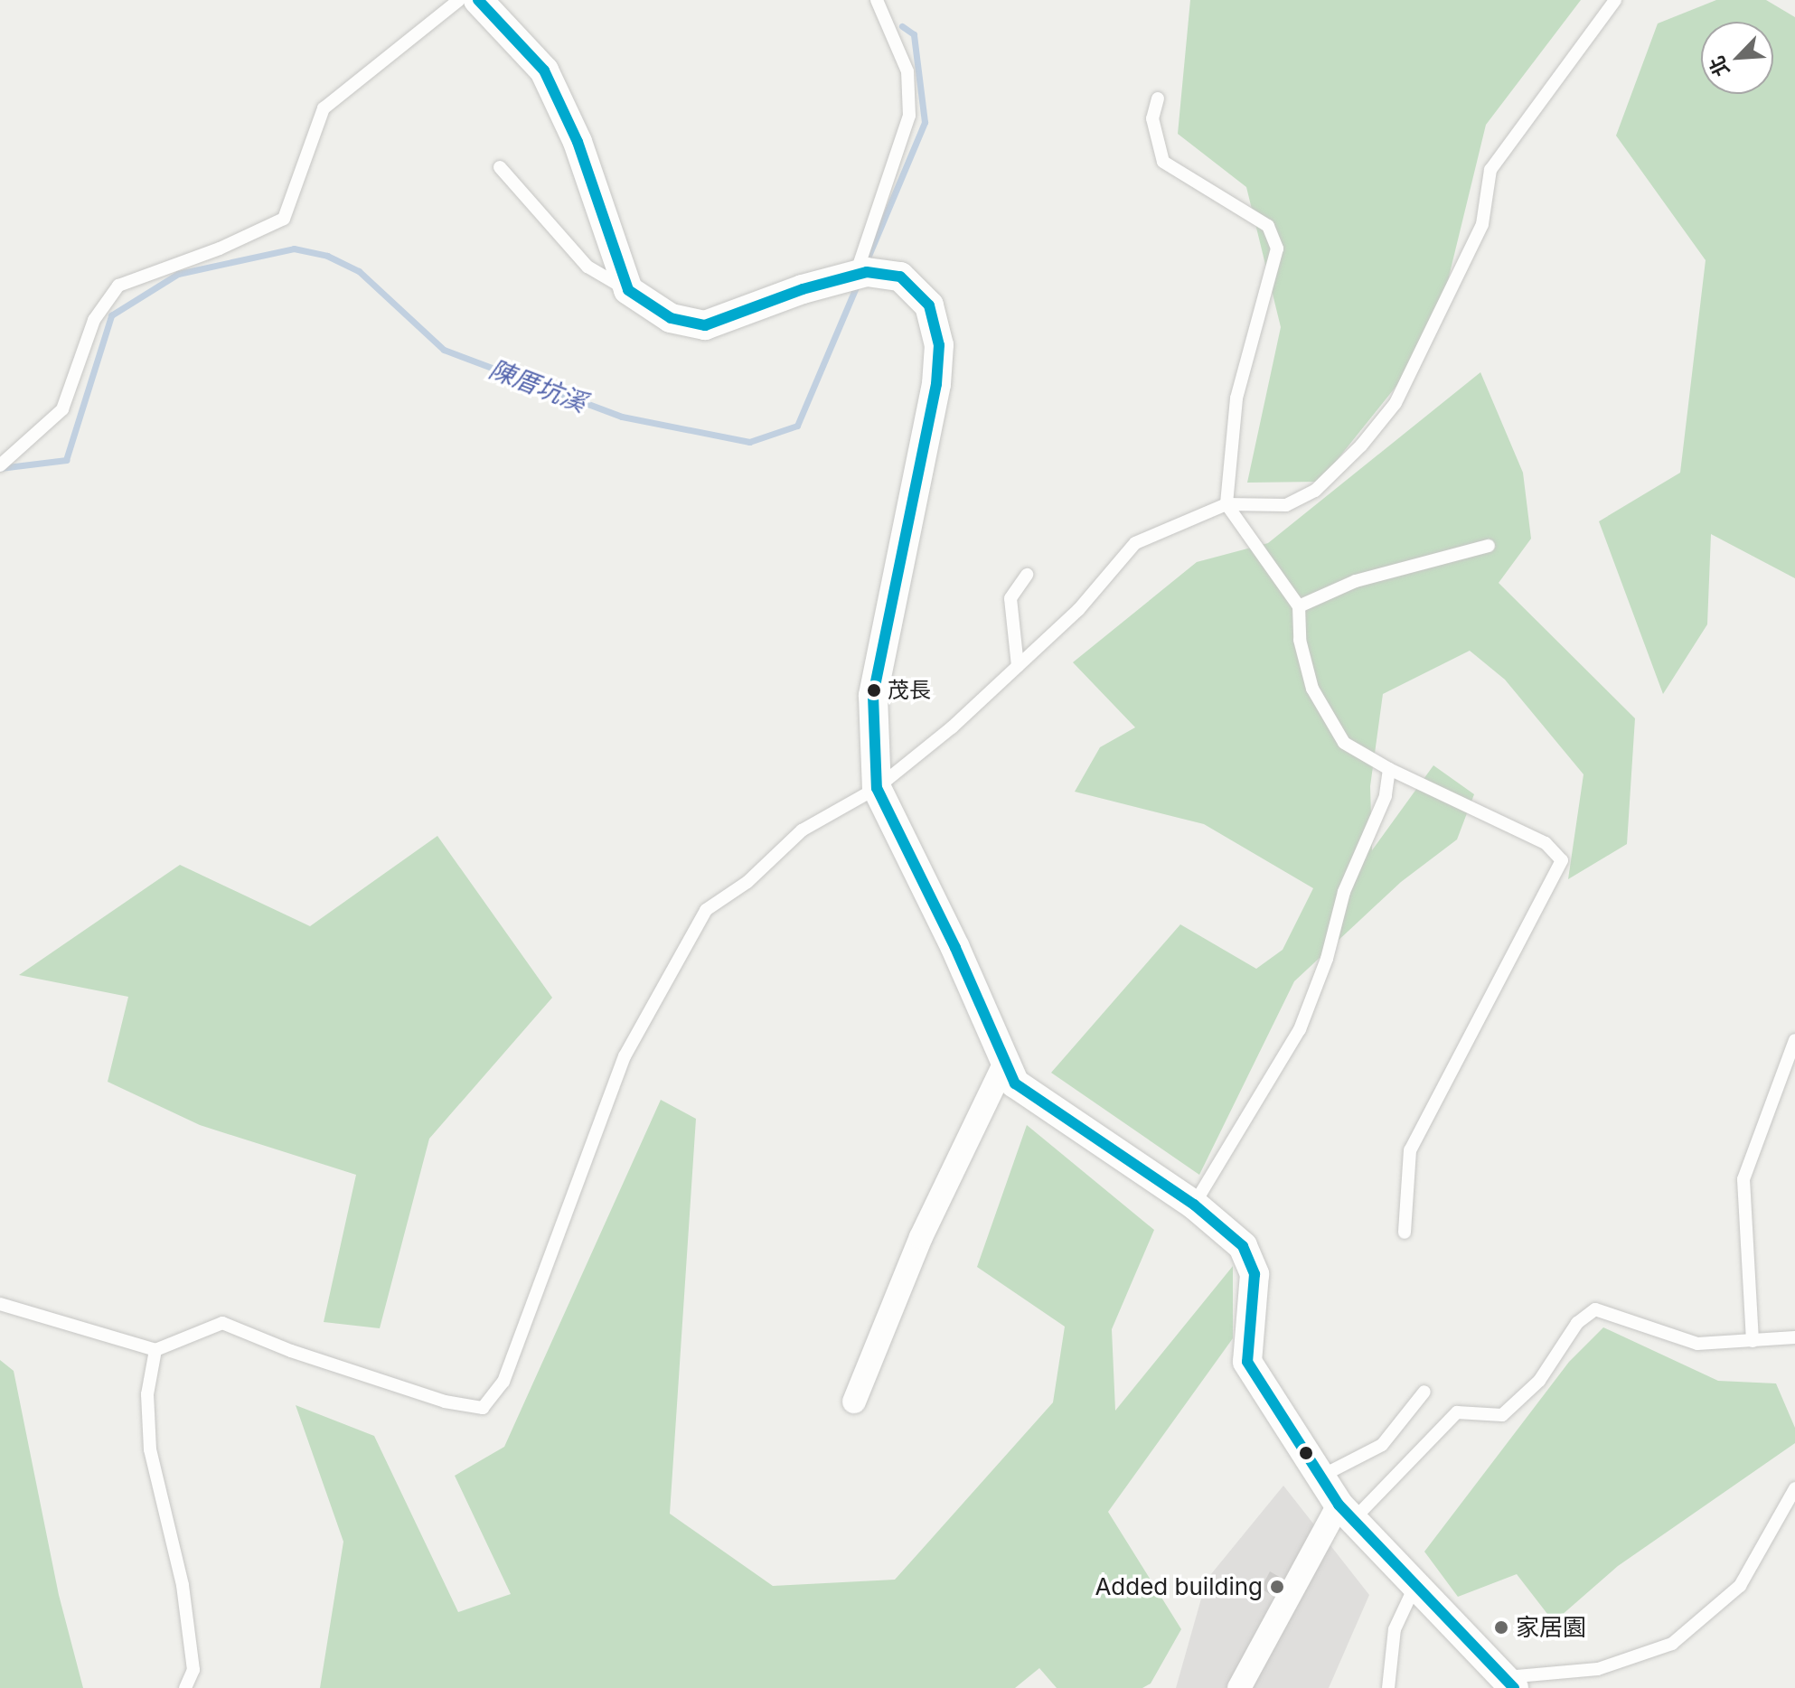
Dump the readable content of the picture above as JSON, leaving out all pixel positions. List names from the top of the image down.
{
  "water": ["陳厝坑溪"],
  "places": ["茂長", "Added building", "家居園"],
  "north": "bottom left"
}
